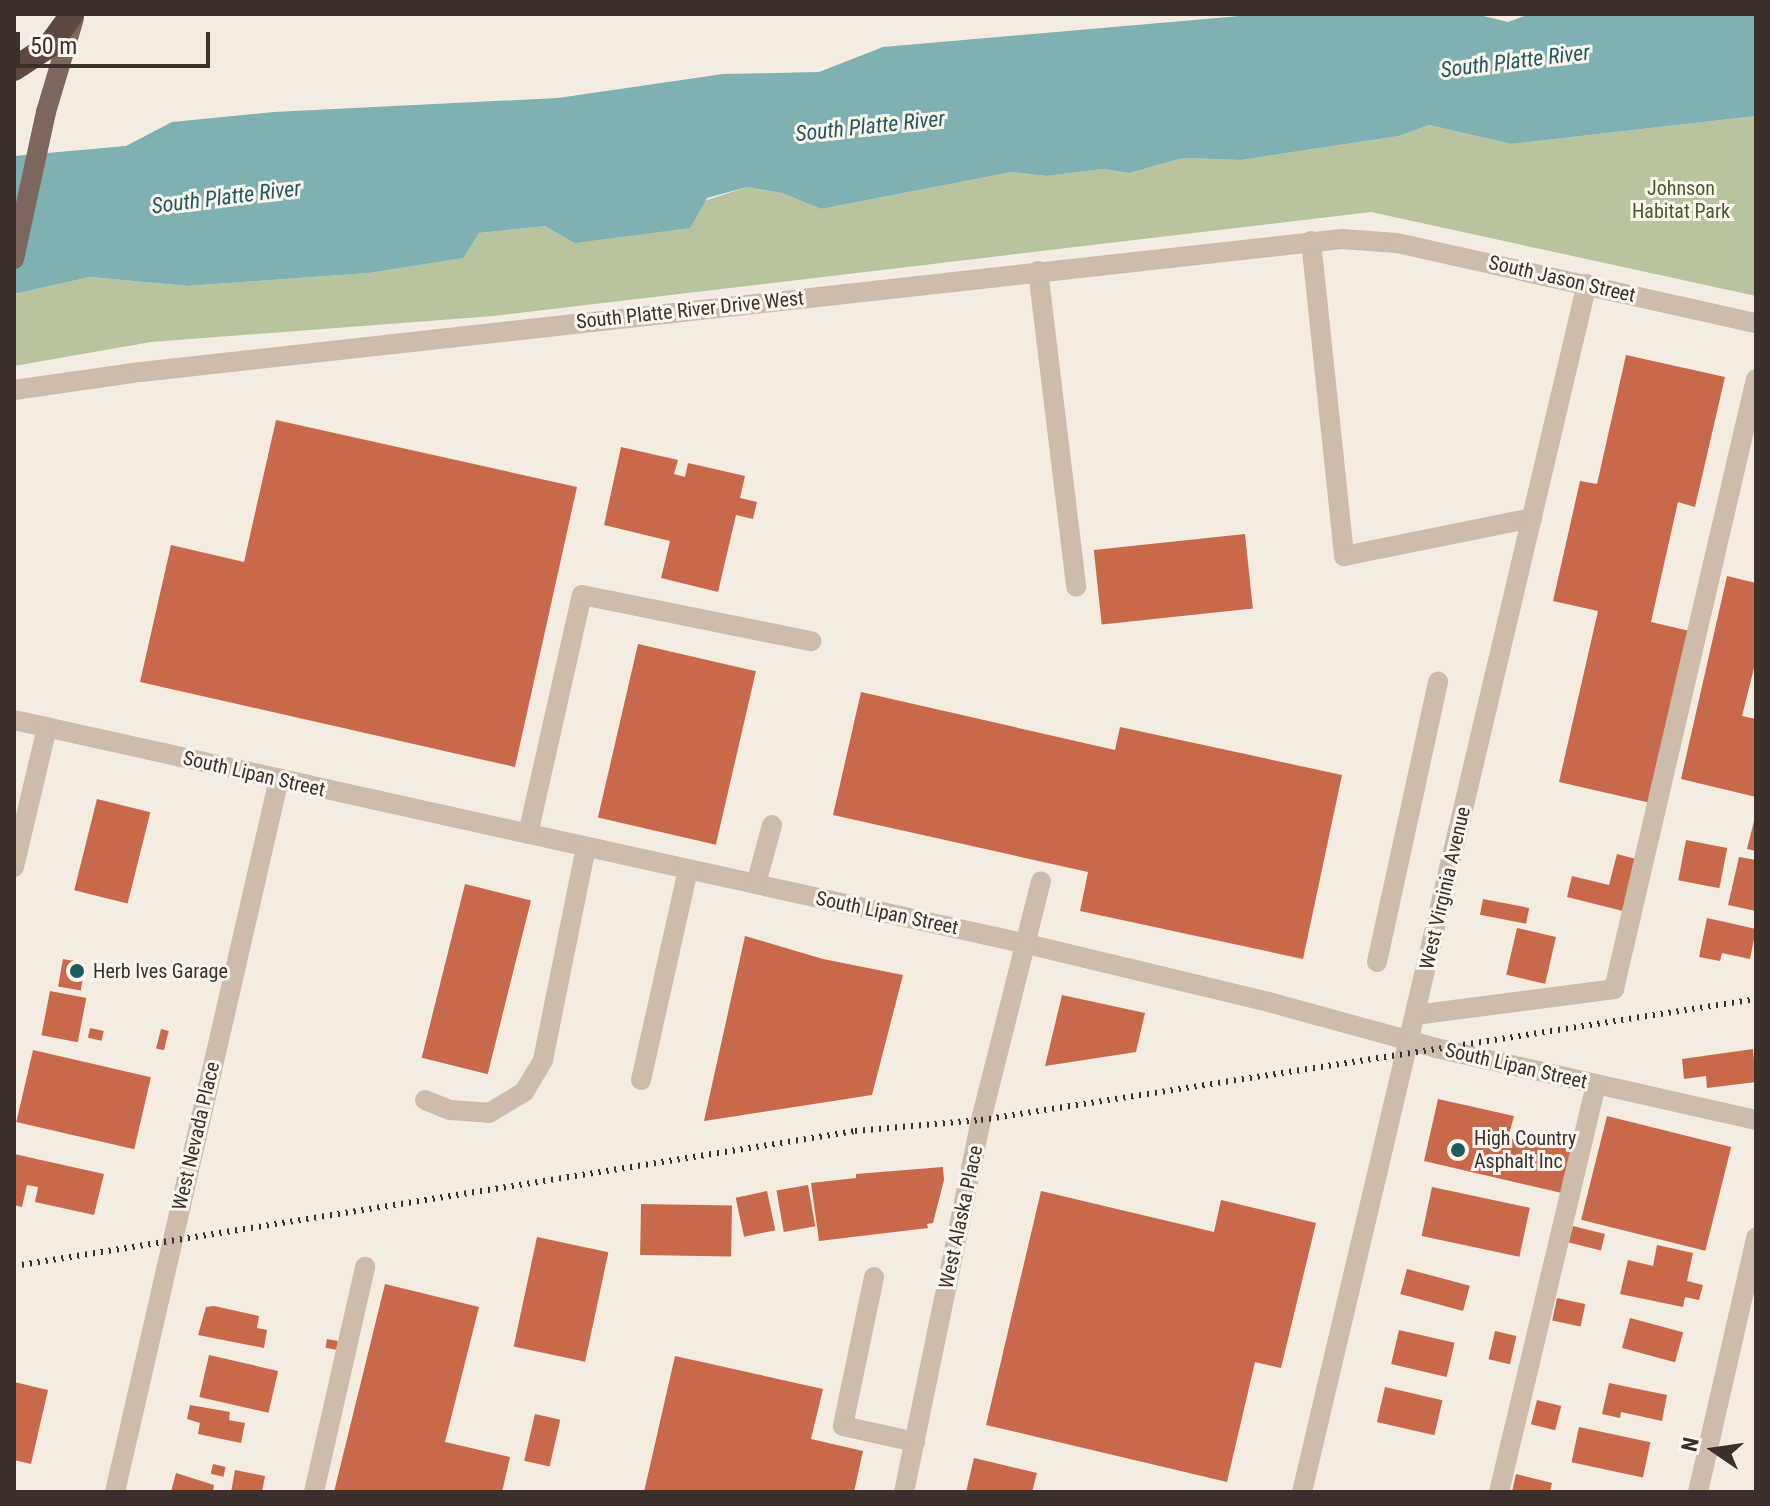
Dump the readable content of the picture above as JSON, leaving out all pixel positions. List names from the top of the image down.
{
  "streets": {
    "street": [
      "South Jason Street",
      "South Platte River Drive West",
      "South Lipan Street",
      "West Virginia Avenue",
      "West Nevada Place",
      "West Alaska Place"
    ]
  },
  "crossings": [
    ["South Jason Street", "South Platte River Drive West"],
    ["South Jason Street", "West Virginia Avenue"],
    ["South Lipan Street", "West Virginia Avenue"],
    ["South Lipan Street", "West Nevada Place"],
    ["South Lipan Street", "West Alaska Place"]
  ],
  "water": ["South Platte River"],
  "parks": ["Johnson Habitat Park"],
  "places": ["Herb Ives Garage", "High Country Asphalt Inc"],
  "scale_bar": "50 m",
  "north": "left"
}
